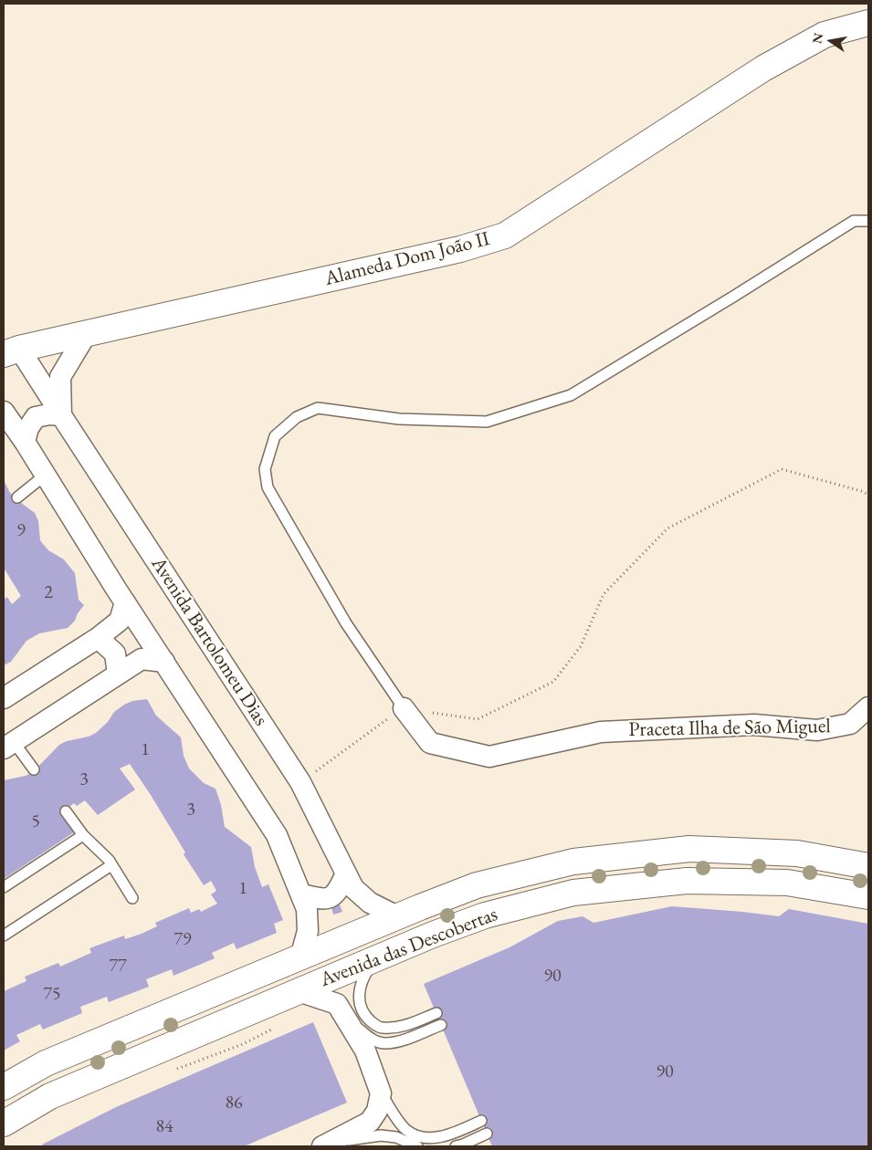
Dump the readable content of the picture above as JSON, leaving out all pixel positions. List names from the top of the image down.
{
  "streets": {
    "main road": ["Alameda Dom João II", "Avenida das Descobertas"],
    "street": ["Avenida Bartolomeu Dias", "Praceta Ilha de São Miguel"]
  },
  "crossings": [
    ["Alameda Dom João II", "Avenida Bartolomeu Dias"],
    ["Avenida Bartolomeu Dias", "Avenida das Descobertas"]
  ],
  "house_numbers": [
    "9",
    "2",
    "1",
    "3",
    "3",
    "5",
    "1",
    "79",
    "77",
    "90",
    "75",
    "90",
    "86",
    "84"
  ],
  "north": "left"
}
